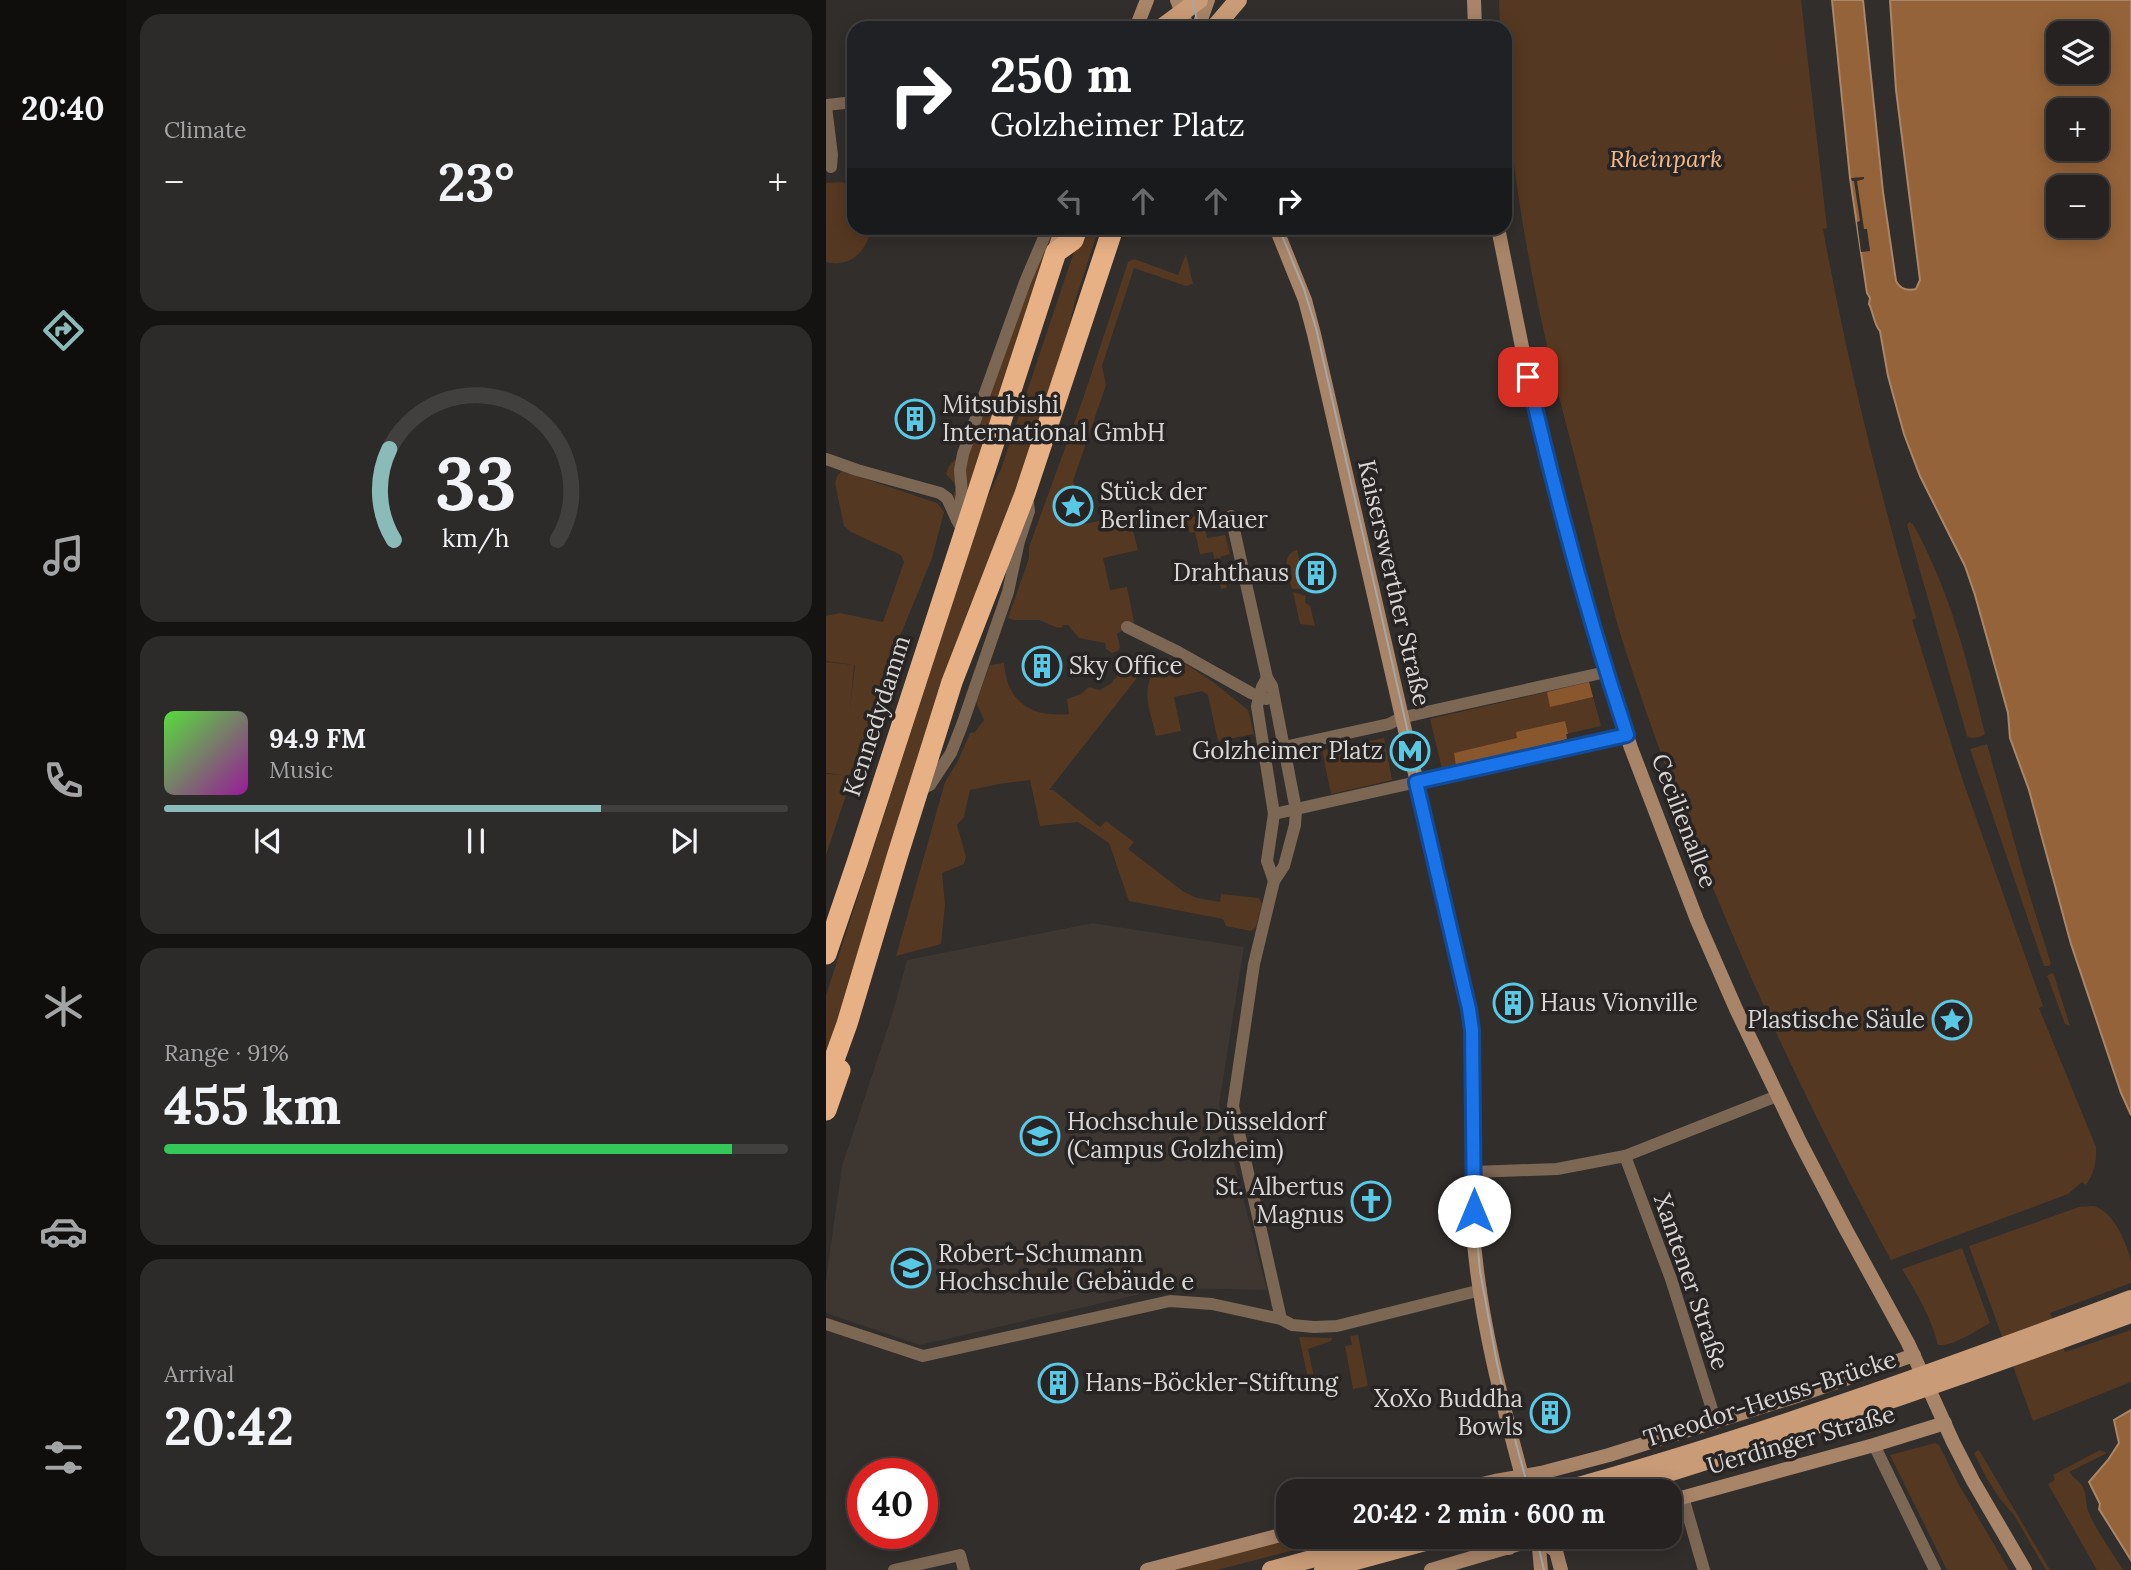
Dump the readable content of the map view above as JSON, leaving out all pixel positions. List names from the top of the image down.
{
  "streets": {
    "highway": ["Kennedydamm"],
    "main road": ["Theodor-Heuss-Brücke"],
    "street": [
      "Kaiserswerther Straße",
      "Cecilienallee",
      "Xantener Straße",
      "Uerdinger Straße"
    ]
  },
  "crossings": [
    ["Kaiserswerther Straße", "Uerdinger Straße"],
    ["Cecilienallee", "Uerdinger Straße"],
    ["Xantener Straße", "Uerdinger Straße"]
  ],
  "parks": ["Rheinpark"],
  "places": {
    "building": [
      "Mitsubishi International GmbH",
      "Drahthaus",
      "Sky Office",
      "Haus Vionville",
      "Hans-Böckler-Stiftung",
      "XoXo Buddha Bowls"
    ],
    "place": ["Stück der Berliner Mauer", "Plastische Säule"],
    "metro station": ["Golzheimer Platz"],
    "school or university": ["Hochschule Düsseldorf (Campus Golzheim)", "Robert-Schumann Hochschule Gebäude e"],
    "church": ["St. Albertus Magnus"]
  },
  "page": {
    "tabs": "20:40",
    "tile": [
      "Climate",
      ["Range · 91%", "455 km"],
      ["Arrival", "20:42"]
    ],
    "map_buttons": ["+", "−"],
    "turn": ["250 m", "Golzheimer Platz"],
    "heat": ["−", "23°", "+"],
    "song": ["94.9 FM", "Music"],
    "limit": "40",
    "trip": "20:42 · 2 min · 600 m",
    "gauge": ["33", "km/h"]
  }
}
